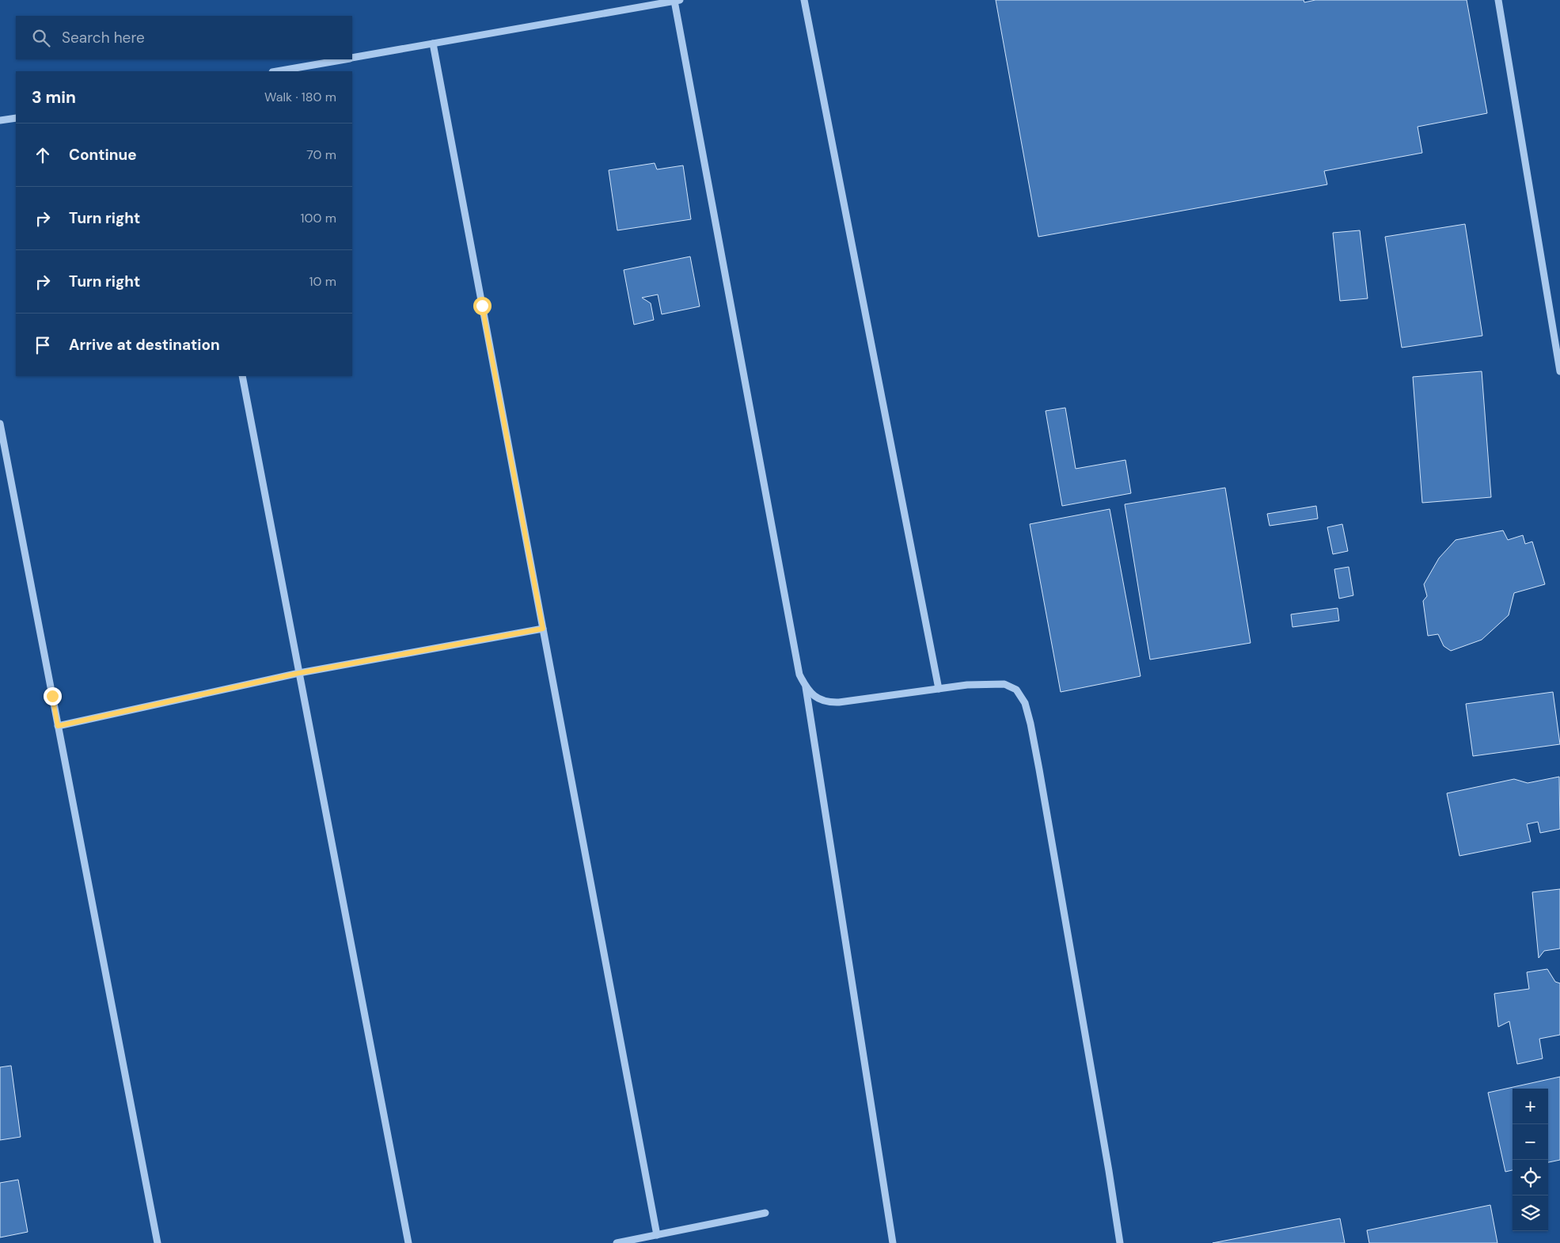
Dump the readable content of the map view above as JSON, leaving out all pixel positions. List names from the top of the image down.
{
  "page": {
    "search": "Search here",
    "heading": ["3 min", "Walk · 180 m"],
    "list": [
      ["Continue", "70 m"],
      ["Turn right", "100 m"],
      ["Turn right", "10 m"],
      "Arrive at destination"
    ],
    "map_buttons": ["+", "−"]
  }
}
